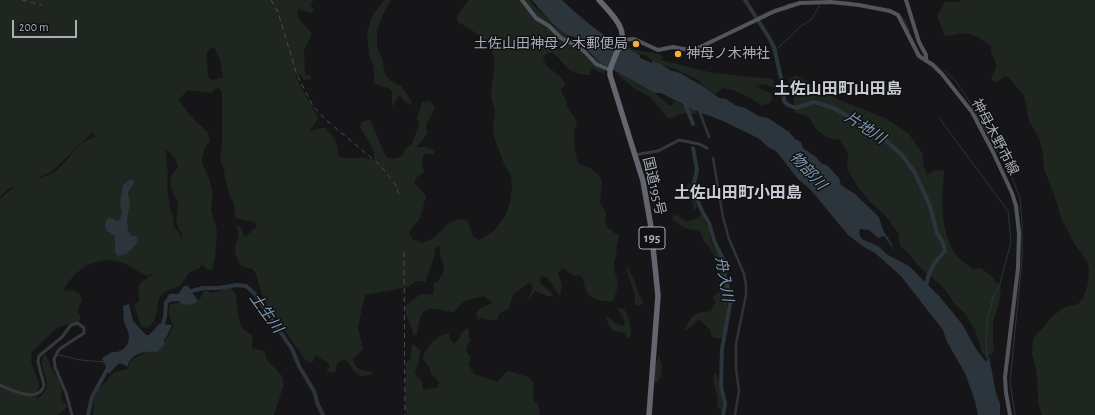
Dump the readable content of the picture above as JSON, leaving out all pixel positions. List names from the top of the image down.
{
  "streets": {
    "highway": ["国道195号", "195"],
    "main road": ["神母木野市線"]
  },
  "districts": ["土佐山田町山田島", "土佐山田町小田島"],
  "water": [
    "片地川",
    "物部川",
    "舟入川",
    "土生川"
  ],
  "places": ["土佐山田神母ノ木郵便局", "神母ノ木神社"],
  "scale_bar": "200 m"
}
